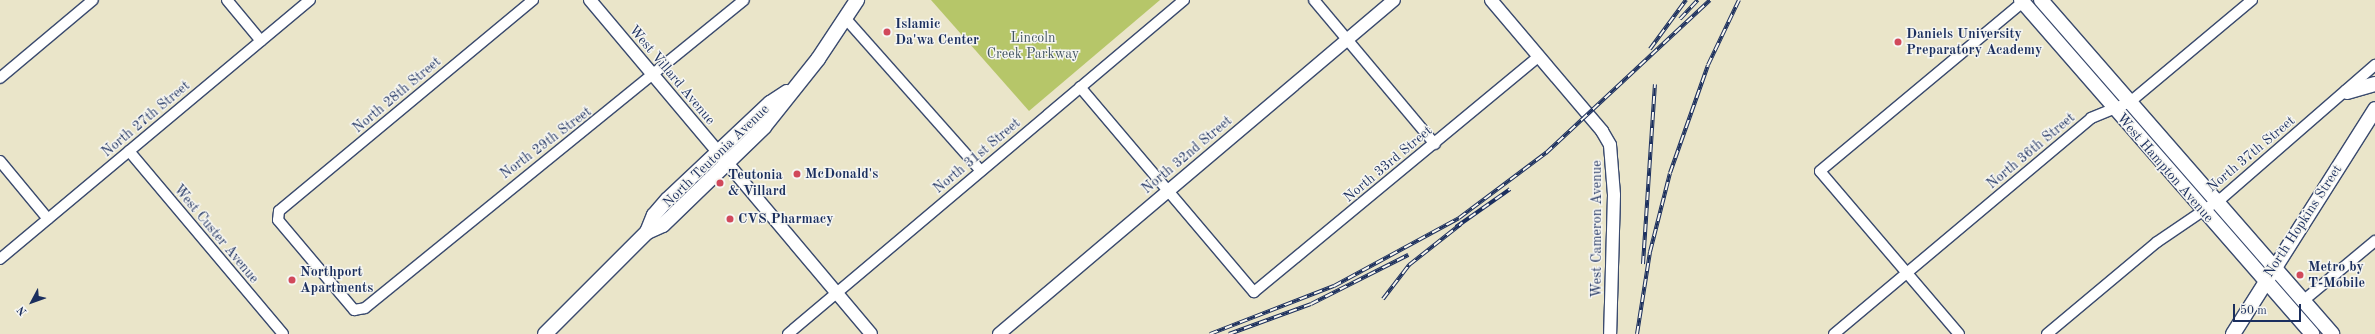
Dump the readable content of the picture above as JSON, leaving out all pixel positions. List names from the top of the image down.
{
  "streets": {
    "main road": ["North Teutonia Avenue", "West Hampton Avenue", "North Hopkins Street"],
    "street": [
      "West Villard Avenue",
      "North 28th Street",
      "North 27th Street",
      "North 29th Street",
      "North 36th Street",
      "North 37th Street",
      "North 32nd Street",
      "North 31st Street",
      "North 33rd Street",
      "West Cameron Avenue",
      "West Custer Avenue"
    ]
  },
  "crossings": [
    ["West Villard Avenue", "North 29th Street"],
    ["West Villard Avenue", "North Teutonia Avenue"],
    ["West Villard Avenue", "North 31st Street"],
    ["North 28th Street", "North 29th Street"],
    ["North 27th Street", "West Custer Avenue"],
    ["North 36th Street", "West Hampton Avenue"],
    ["North 37th Street", "West Hampton Avenue"],
    ["North 32nd Street", "North 33rd Street"],
    ["North 33rd Street", "West Cameron Avenue"],
    ["West Hampton Avenue", "North Hopkins Street"]
  ],
  "parks": ["Lincoln Creek Parkway"],
  "places": [
    "Islamic Da'wa Center",
    "Daniels University Preparatory Academy",
    "McDonald's",
    "Teutonia & Villard",
    "CVS Pharmacy",
    "Metro by T-Mobile",
    "Northport Apartments"
  ],
  "scale_bar": "50 m",
  "north": "bottom left"
}
